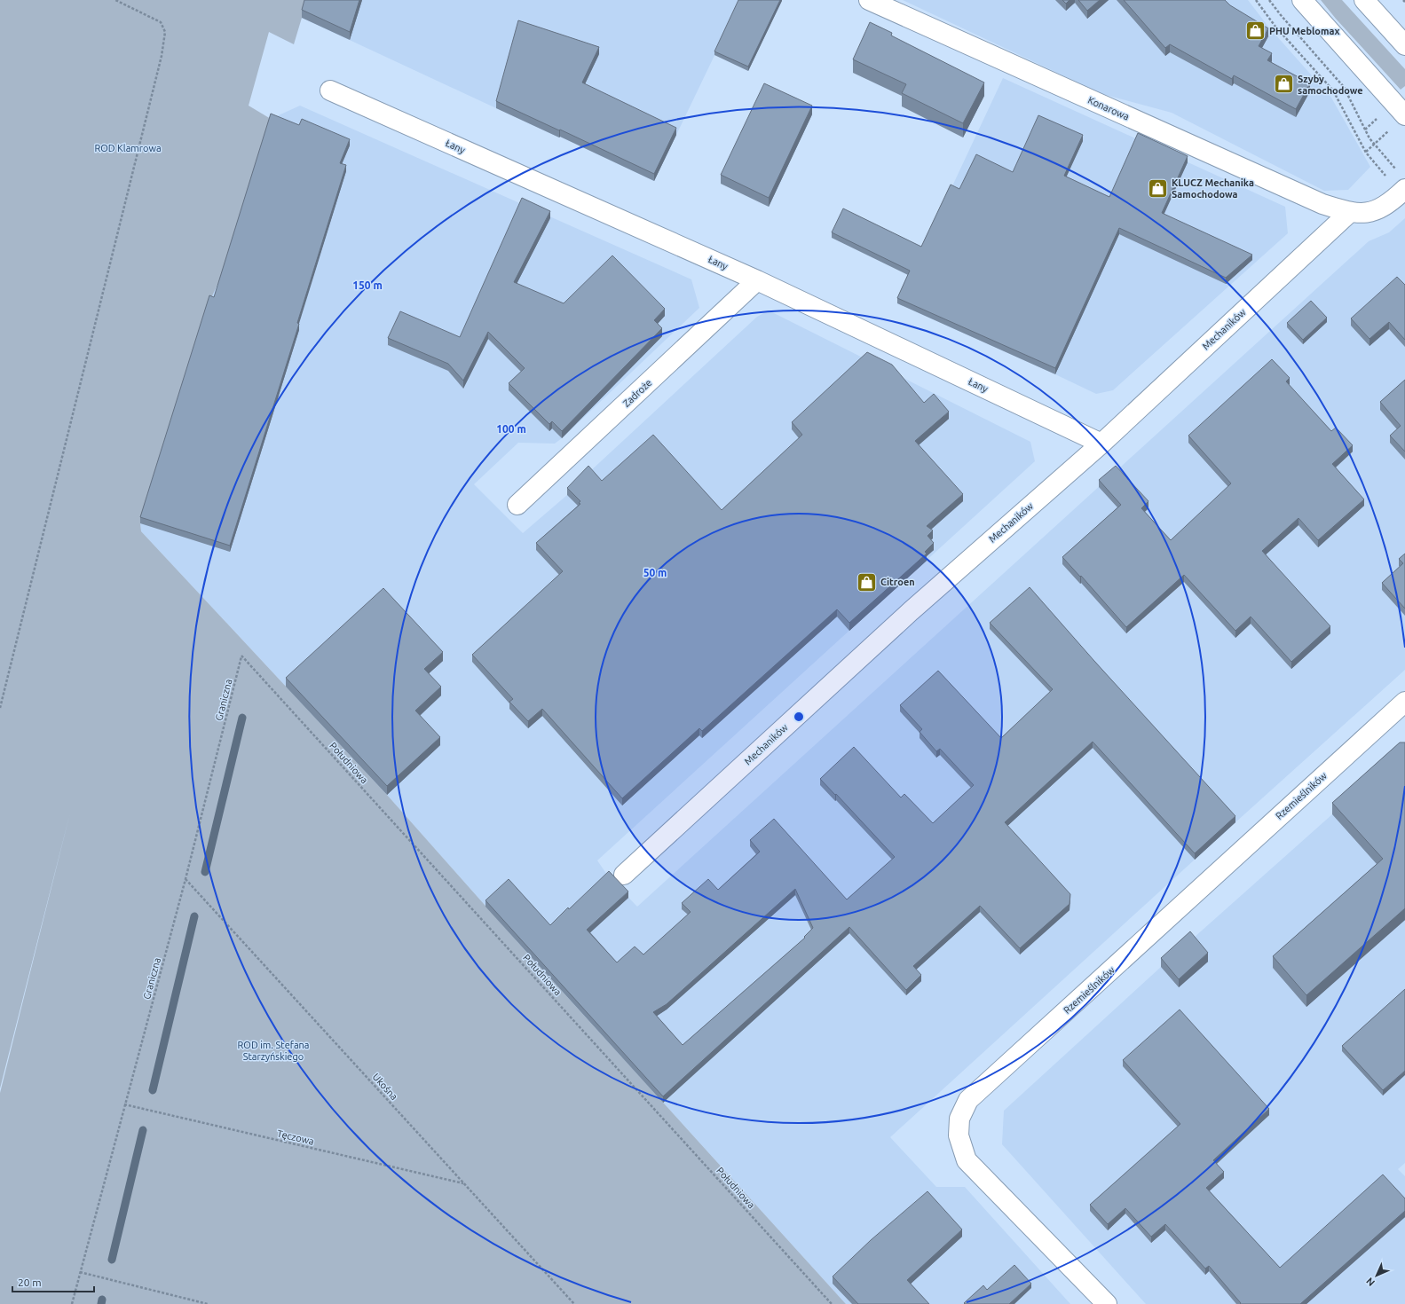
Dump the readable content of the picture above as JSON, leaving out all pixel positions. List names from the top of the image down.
{
  "streets": {
    "street": [
      "Konarowa",
      "Łany",
      "Mechaników",
      "Zadroże",
      "Rzemieślników"
    ],
    "path": [
      "Graniczna",
      "Południowa",
      "Ukośna",
      "Tęczowa"
    ]
  },
  "crossings": [
    ["Konarowa", "Mechaników"],
    ["Łany", "Mechaników"],
    ["Łany", "Zadroże"],
    ["Graniczna", "Południowa"],
    ["Graniczna", "Ukośna"],
    ["Graniczna", "Tęczowa"],
    ["Ukośna", "Tęczowa"]
  ],
  "parks": ["ROD Klamrowa", "ROD im. Stefana Starzyńskiego"],
  "places": {
    "shop": [
      "PHU Meblomax",
      "Szyby samochodowe",
      "KLUCZ Mechanika Samochodowa",
      "Citroen"
    ]
  },
  "scale_bar": "20 m",
  "north": "bottom left",
  "rings": ["150 m", "100 m", "50 m"]
}
